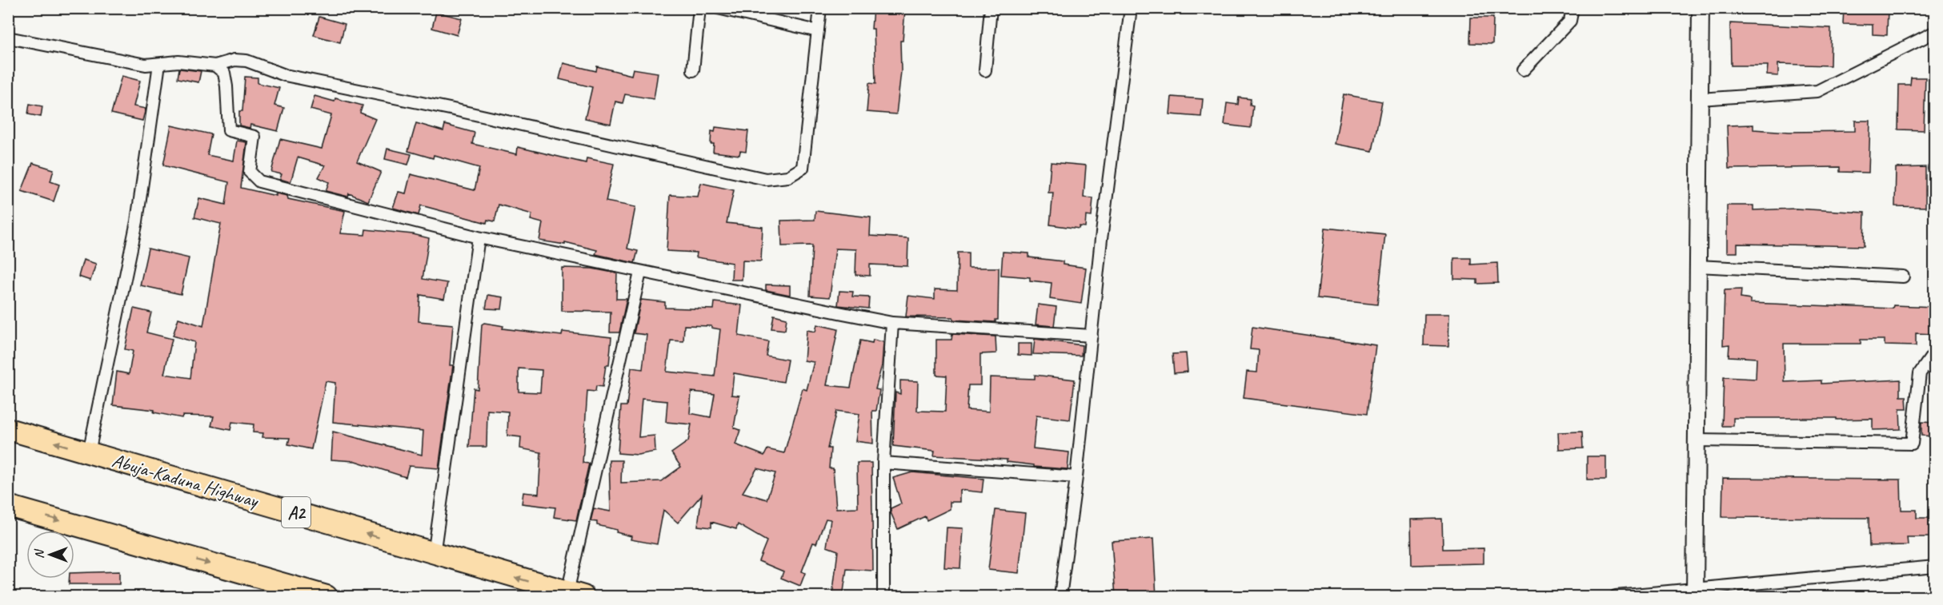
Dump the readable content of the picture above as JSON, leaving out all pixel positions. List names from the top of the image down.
{
  "streets": {
    "highway": ["Abuja-Kaduna Highway", "A2"]
  },
  "north": "left"
}
